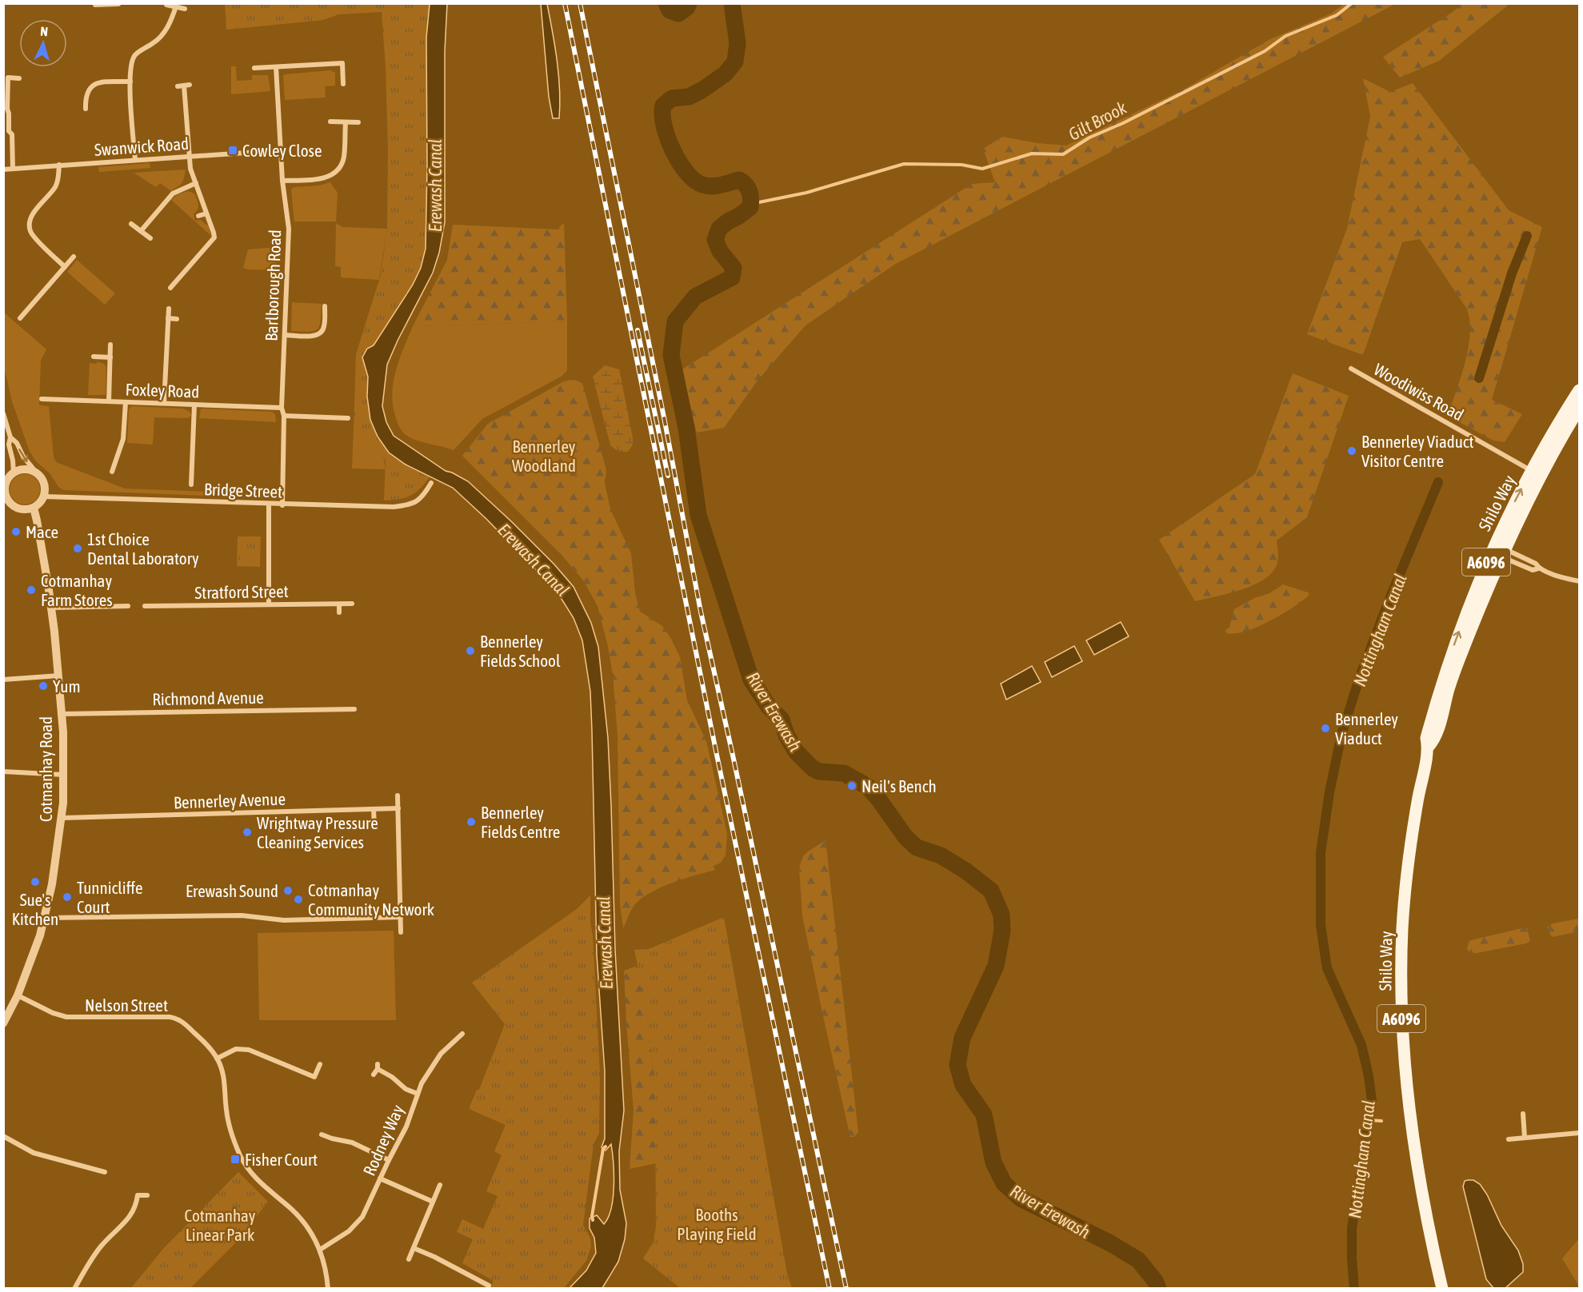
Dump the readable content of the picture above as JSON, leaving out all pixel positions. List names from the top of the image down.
{
  "streets": {
    "main road": ["Shilo Way", "A6096"],
    "street": [
      "Swanwick Road",
      "Barlborough Road",
      "Foxley Road",
      "Woodiwiss Road",
      "Bridge Street",
      "Stratford Street",
      "Richmond Avenue",
      "Cotmanhay Road",
      "Bennerley Avenue",
      "Nelson Street",
      "Rodney Way"
    ]
  },
  "crossings": [
    ["Swanwick Road", "Barlborough Road"],
    ["Barlborough Road", "Foxley Road"],
    ["Barlborough Road", "Bridge Street"],
    ["Woodiwiss Road", "Shilo Way"],
    ["Bridge Street", "Cotmanhay Road"],
    ["Richmond Avenue", "Cotmanhay Road"],
    ["Cotmanhay Road", "Bennerley Avenue"],
    ["Cotmanhay Road", "Nelson Street"],
    ["Nelson Street", "Rodney Way"]
  ],
  "water": [
    "Gilt Brook",
    "Erewash Canal",
    "Nottingham Canal",
    "River Erewash"
  ],
  "parks": ["Bennerley Woodland", "Booths Playing Field", "Cotmanhay Linear Park"],
  "places": {
    "transit": ["Cowley Close", "Fisher Court"],
    "other": [
      "Bennerley Viaduct Visitor Centre",
      "Mace",
      "1st Choice Dental Laboratory",
      "Cotmanhay Farm Stores",
      "Bennerley Fields School",
      "Yum",
      "Bennerley Viaduct",
      "Neil's Bench",
      "Bennerley Fields Centre",
      "Wrightway Pressure Cleaning Services",
      "Sue's Kitchen",
      "Erewash Sound",
      "Tunnicliffe Court",
      "Cotmanhay Community Network"
    ]
  },
  "north": "top"
}
